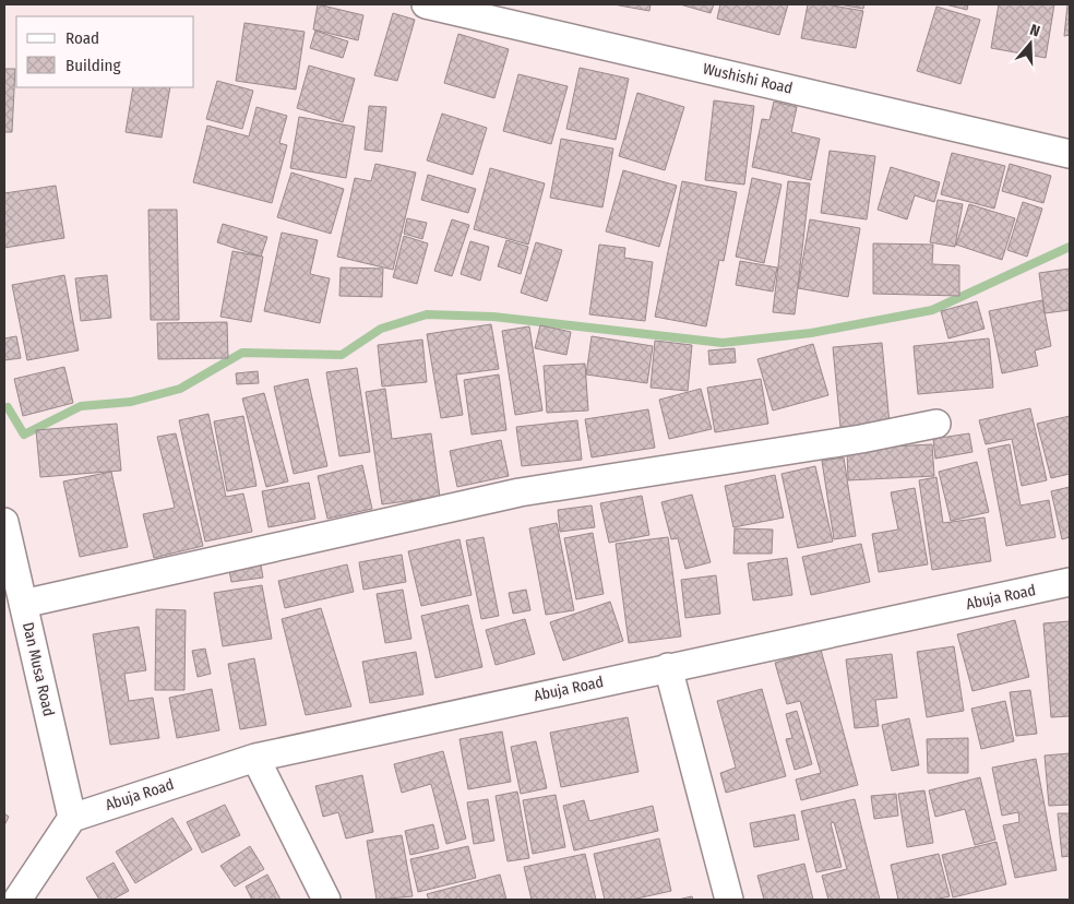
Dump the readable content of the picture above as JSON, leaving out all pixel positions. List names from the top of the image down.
{
  "streets": {
    "street": ["Wushishi Road", "Abuja Road", "Dan Musa Road"]
  },
  "crossings": [
    ["Abuja Road", "Dan Musa Road"]
  ],
  "legend": ["Road", "Building"],
  "north": "top"
}
